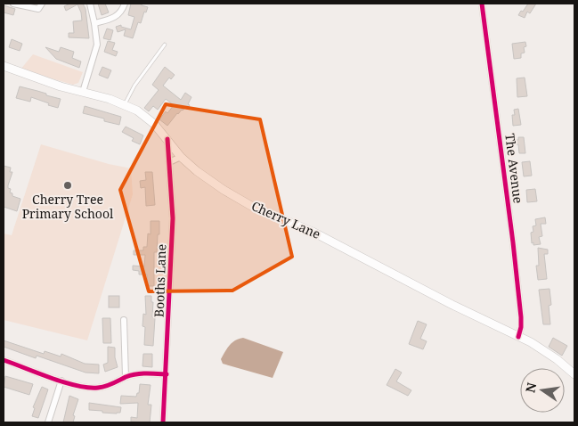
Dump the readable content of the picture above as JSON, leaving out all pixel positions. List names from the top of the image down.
{
  "streets": {
    "main road": ["Cherry Lane"],
    "street": ["The Avenue", "Booths Lane"]
  },
  "crossings": [
    ["The Avenue", "Cherry Lane"],
    ["Cherry Lane", "Booths Lane"]
  ],
  "places": ["Cherry Tree Primary School"],
  "north": "left"
}
